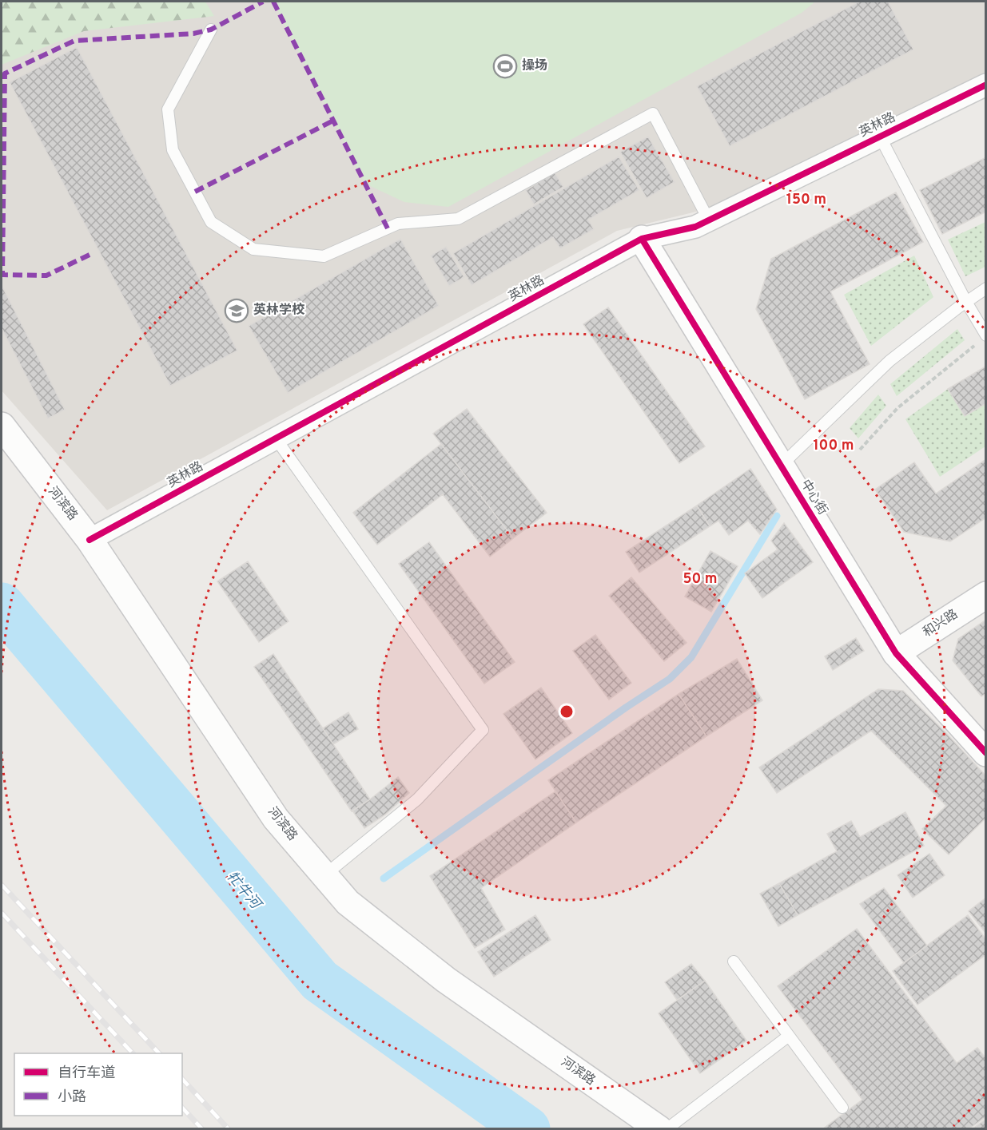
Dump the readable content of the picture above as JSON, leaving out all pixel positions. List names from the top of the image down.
{
  "streets": {
    "main road": ["中心街", "河滨路", "和兴路"],
    "street": ["英林路"]
  },
  "crossings": [
    ["英林路", "中心街"],
    ["英林路", "河滨路"],
    ["中心街", "和兴路"]
  ],
  "water": ["牤牛河"],
  "places": {
    "sports": ["操场"],
    "school or university": ["英林学校"]
  },
  "legend": ["自行车道", "小路"],
  "rings": ["150 m", "100 m", "50 m"]
}
